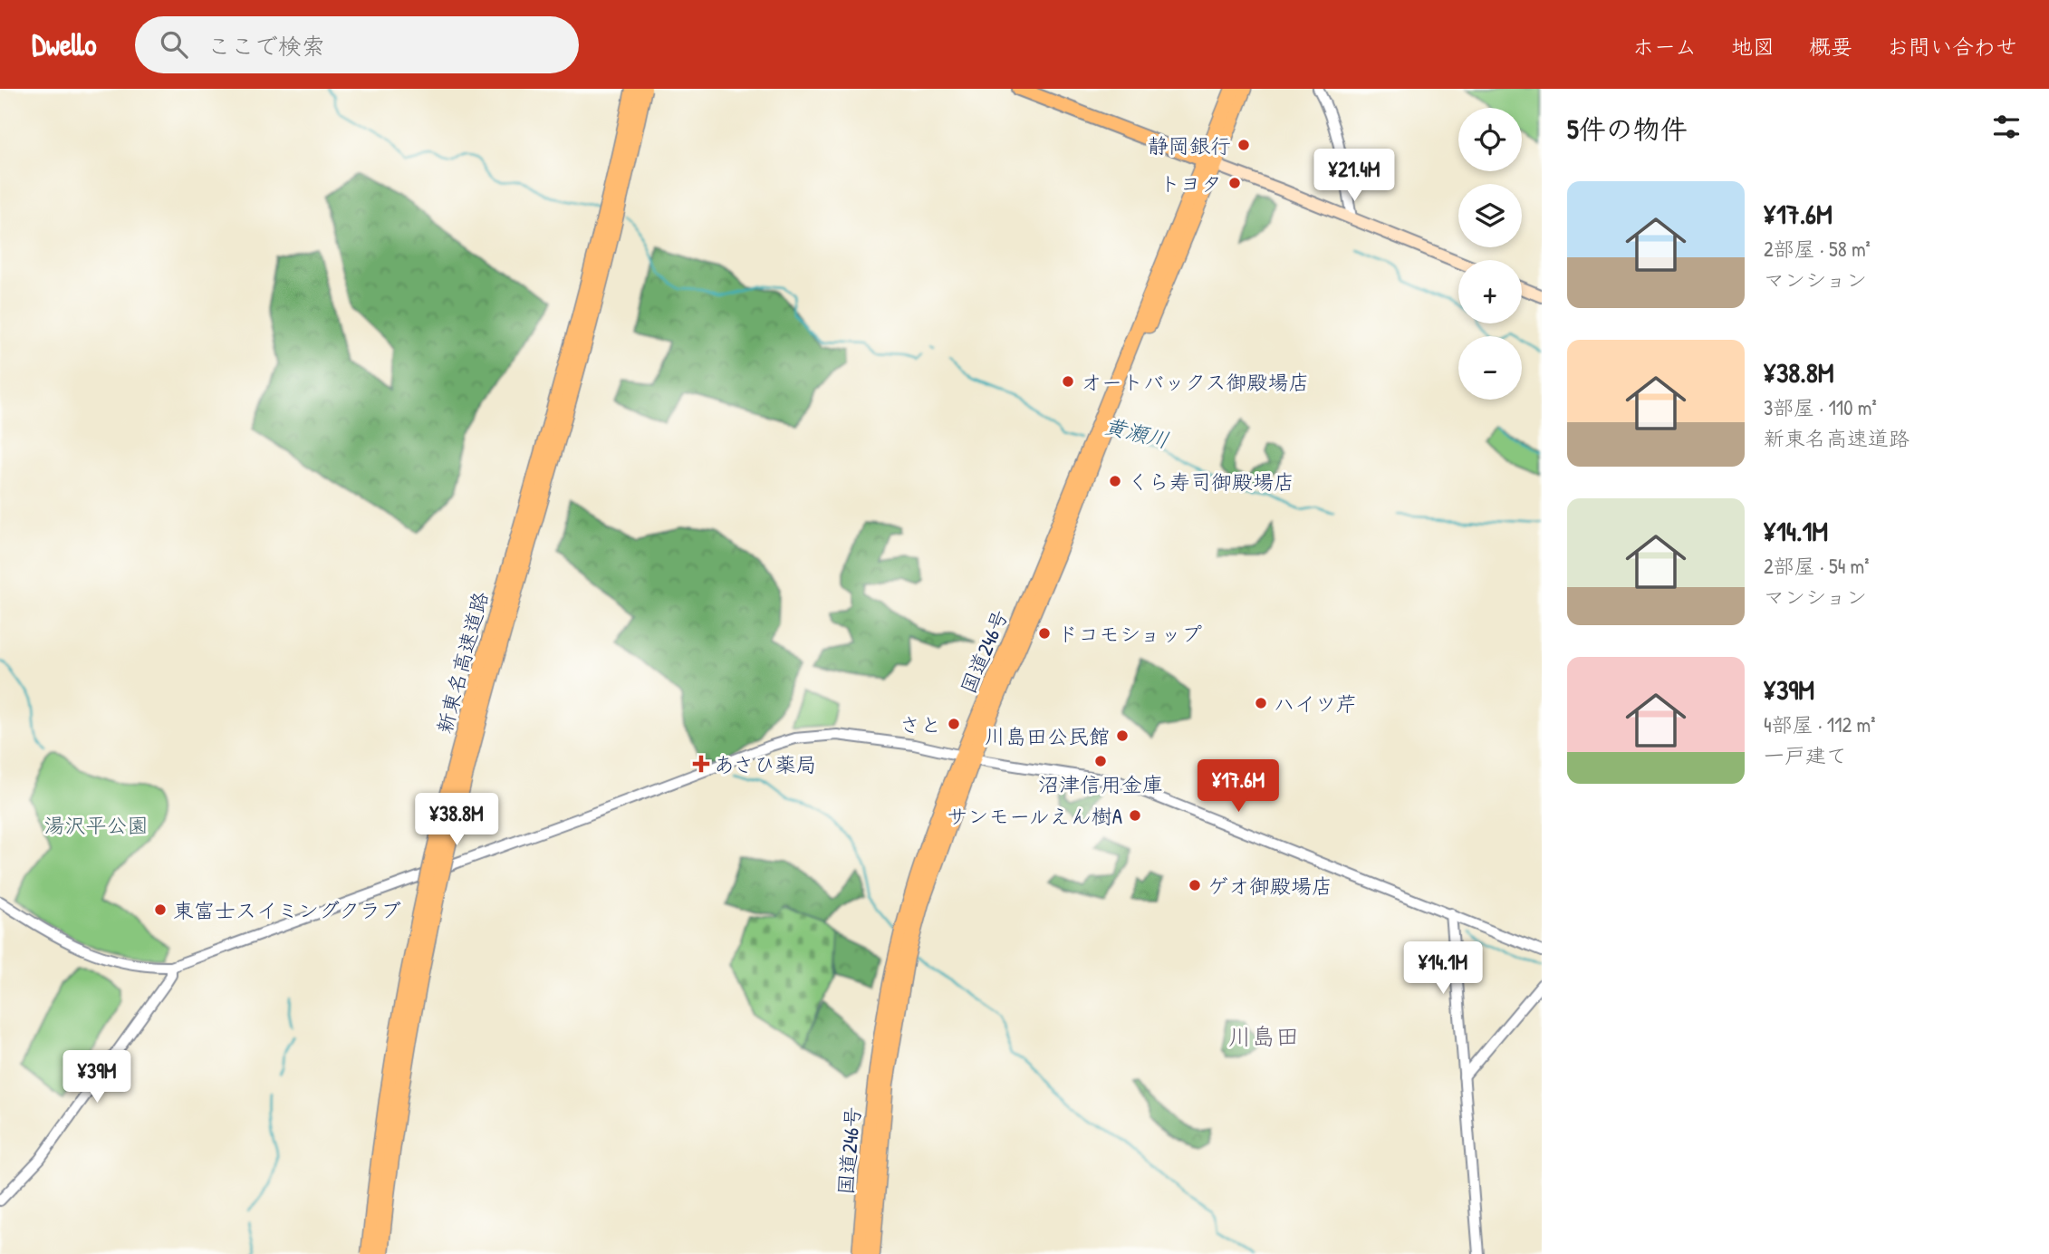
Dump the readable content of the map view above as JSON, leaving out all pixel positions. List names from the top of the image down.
{
  "streets": {
    "highway": ["国道246号", "新東名高速道路"]
  },
  "districts": ["川島田"],
  "water": ["黄瀬川"],
  "parks": ["湯沢平公園"],
  "places": {
    "other": [
      "静岡銀行",
      "トヨタ",
      "オートバックス御殿場店",
      "くら寿司御殿場店",
      "ドコモショップ",
      "ハイツ芹",
      "さと",
      "川島田公民館",
      "沼津信用金庫",
      "サンモールえん樹A",
      "ゲオ御殿場店",
      "東富士スイミングクラブ"
    ],
    "health": ["あさひ薬局"]
  },
  "page": {
    "header": "Dwello",
    "search": "ここで検索",
    "nav": [
      "ホーム",
      "地図",
      "概要",
      "お問い合わせ"
    ],
    "heading": "5件の物件",
    "map_buttons": ["+", "−"],
    "price": [
      "¥21.4M",
      "¥17.6M",
      "¥38.8M",
      "¥14.1M",
      "¥39M"
    ],
    "list": [
      {
        "name": "¥17.6M",
        "note": "2部屋 · 58 m² · マンション"
      },
      {
        "name": "¥38.8M",
        "note": "3部屋 · 110 m² · 新東名高速道路"
      },
      {
        "name": "¥14.1M",
        "note": "2部屋 · 54 m² · マンション"
      },
      {
        "name": "¥39M",
        "note": "4部屋 · 112 m² · 一戸建て"
      }
    ]
  }
}
